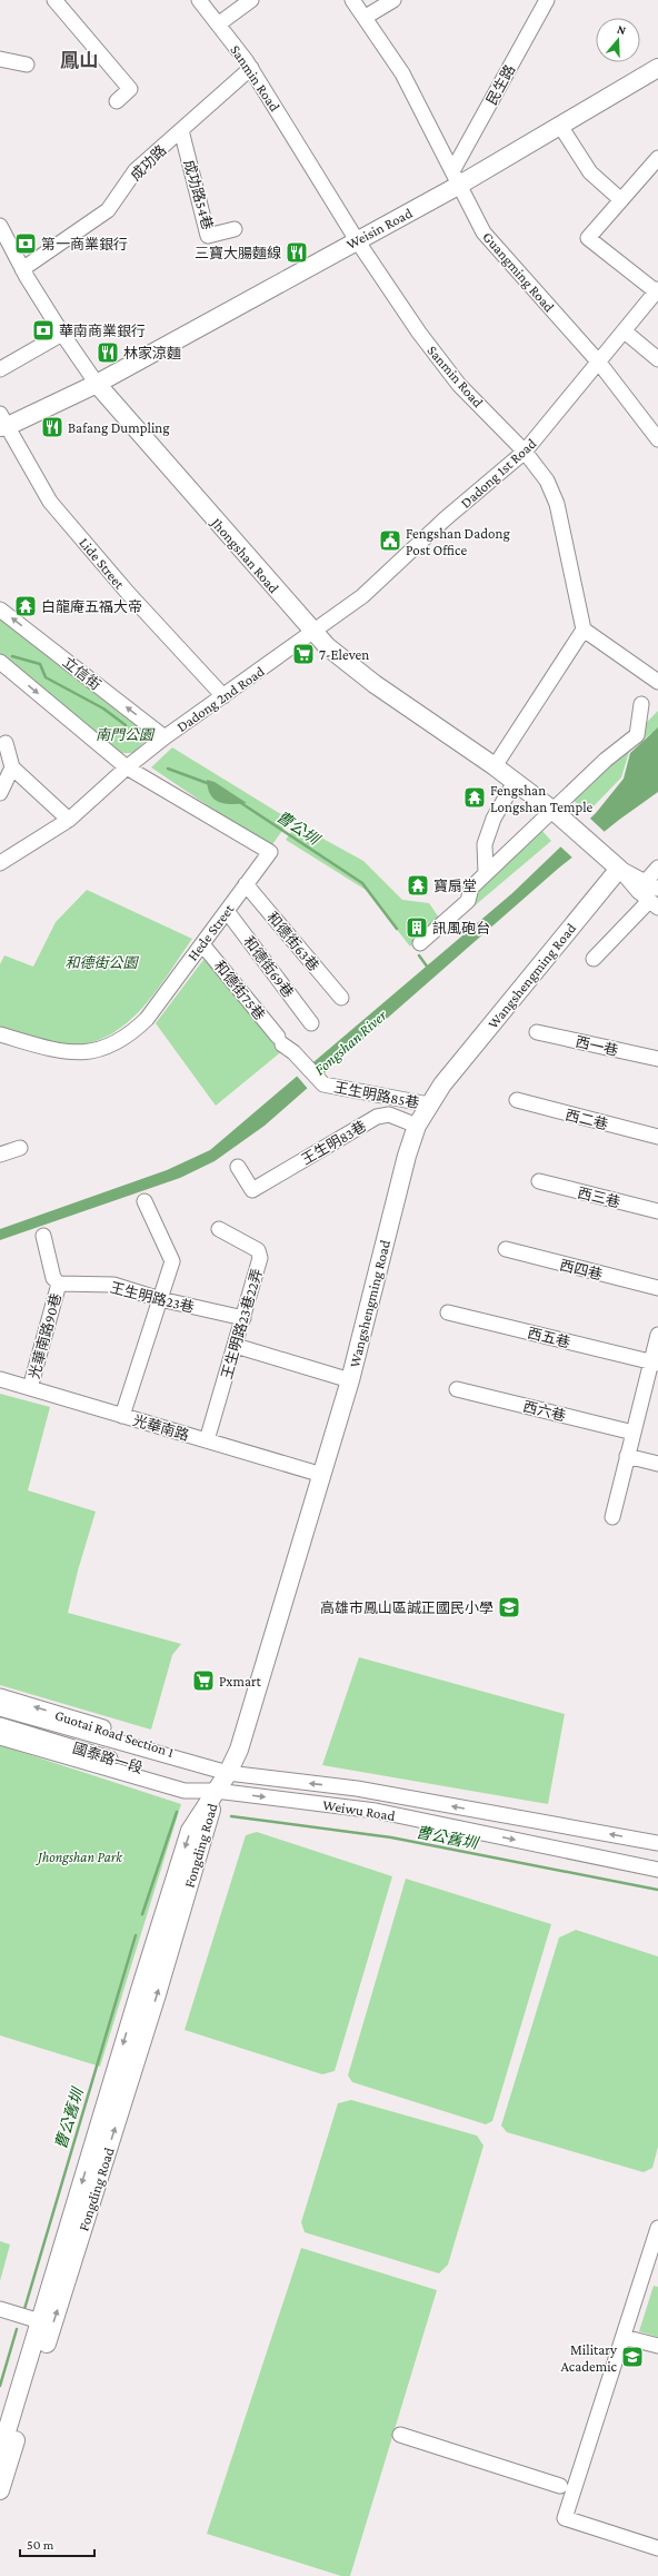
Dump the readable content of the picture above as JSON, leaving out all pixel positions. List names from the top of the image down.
{
  "streets": {
    "main road": [
      "Weisin Road",
      "Jhongshan Road",
      "Wangshengming Road",
      "Fongding Road"
    ],
    "street": [
      "Sanmin Road",
      "民生路",
      "成功路",
      "成功路54巷",
      "Guangming Road",
      "Dadong 1st Road",
      "Lide Street",
      "立信街",
      "Dadong 2nd Road",
      "Hede Street",
      "和德街63巷",
      "和德街69巷",
      "和德街75巷",
      "西一巷",
      "王生明路85巷",
      "西二巷",
      "王生明83巷",
      "西三巷",
      "西四巷",
      "王生明路23巷",
      "王生明路23巷22弄",
      "光華南路90巷",
      "西五巷",
      "西六巷",
      "光華南路",
      "Guotai Road Section 1",
      "國泰路一段",
      "Weiwu Road"
    ]
  },
  "crossings": [
    ["Sanmin Road", "成功路"],
    ["Sanmin Road", "Weisin Road"],
    ["Sanmin Road", "Dadong 1st Road"],
    ["民生路", "Weisin Road"],
    ["民生路", "Guangming Road"],
    ["成功路", "成功路54巷"],
    ["成功路", "Jhongshan Road"],
    ["Weisin Road", "Guangming Road"],
    ["Weisin Road", "Jhongshan Road"],
    ["Weisin Road", "Lide Street"],
    ["Guangming Road", "Dadong 1st Road"],
    ["Dadong 1st Road", "Jhongshan Road"],
    ["Dadong 1st Road", "Dadong 2nd Road"],
    ["Jhongshan Road", "Dadong 2nd Road"],
    ["Jhongshan Road", "Wangshengming Road"],
    ["Lide Street", "Dadong 2nd Road"],
    ["立信街", "Dadong 2nd Road"],
    ["Dadong 2nd Road", "Hede Street"],
    ["Hede Street", "和德街63巷"],
    ["Hede Street", "和德街69巷"],
    ["Hede Street", "和德街75巷"],
    ["Wangshengming Road", "王生明路85巷"],
    ["Wangshengming Road", "王生明83巷"],
    ["Wangshengming Road", "光華南路"],
    ["Wangshengming Road", "Guotai Road Section 1"],
    ["Wangshengming Road", "國泰路一段"],
    ["Wangshengming Road", "Weiwu Road"],
    ["Wangshengming Road", "Fongding Road"],
    ["和德街75巷", "王生明路85巷"],
    ["王生明路23巷", "王生明路23巷22弄"],
    ["王生明路23巷", "光華南路90巷"],
    ["王生明路23巷22弄", "光華南路"],
    ["光華南路90巷", "光華南路"],
    ["Guotai Road Section 1", "國泰路一段"],
    ["Guotai Road Section 1", "Weiwu Road"],
    ["國泰路一段", "Weiwu Road"],
    ["國泰路一段", "Fongding Road"],
    ["Weiwu Road", "Fongding Road"]
  ],
  "districts": ["鳳山"],
  "water": ["曹公圳", "Fongshan River", "曹公舊圳"],
  "parks": ["南門公園", "和德街公園", "Jhongshan Park"],
  "places": {
    "bank": ["第一商業銀行", "華南商業銀行"],
    "restaurant": ["三寶大腸麵線", "林家涼麵", "Bafang Dumpling"],
    "public building": ["Fengshan Dadong Post Office"],
    "temple": ["白龍庵五福大帝", "Fengshan Longshan Temple", "寶扇堂"],
    "supermarket": ["7-Eleven", "Pxmart"],
    "building": ["訊風砲台"],
    "school or university": ["高雄市鳳山區誠正國民小學", "Military Academic"]
  },
  "scale_bar": "50 m",
  "north": "top"
}
